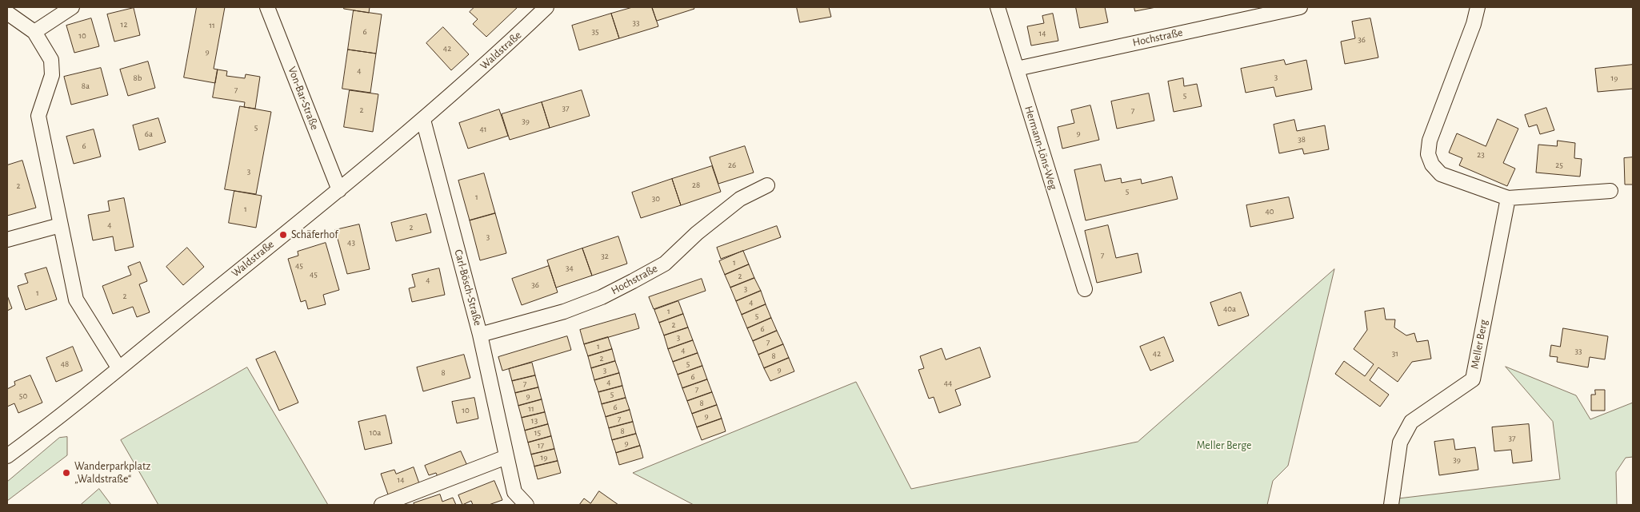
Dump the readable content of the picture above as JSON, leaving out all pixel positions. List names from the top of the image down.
{
  "streets": {
    "street": [
      "Hochstraße",
      "Waldstraße",
      "Von-Bar-Straße",
      "Hermann-Löns-Weg",
      "Carl-Bösch-Straße",
      "Meller Berg"
    ]
  },
  "crossings": [
    ["Hochstraße", "Hermann-Löns-Weg"],
    ["Hochstraße", "Carl-Bösch-Straße"],
    ["Waldstraße", "Von-Bar-Straße"],
    ["Waldstraße", "Carl-Bösch-Straße"]
  ],
  "parks": ["Meller Berge"],
  "places": ["Schäferhof", "Wanderparkplatz „Waldstraße“"],
  "house_numbers": [
    "33",
    "12",
    "11",
    "6",
    "35",
    "14",
    "10",
    "36",
    "42",
    "9",
    "4",
    "3",
    "8b",
    "19",
    "8a",
    "7",
    "5",
    "37",
    "2",
    "7",
    "39",
    "5",
    "41",
    "9",
    "6a",
    "38",
    "6",
    "23",
    "26",
    "25",
    "3",
    "28",
    "2",
    "5",
    "1",
    "30",
    "1",
    "40",
    "4",
    "2",
    "3",
    "43",
    "7",
    "32",
    "1",
    "45",
    "34",
    "45",
    "2",
    "4",
    "36",
    "3",
    "1",
    "2",
    "4",
    "40a",
    "1",
    "5",
    "2",
    "6",
    "3",
    "7",
    "1",
    "4",
    "33",
    "42",
    "31",
    "8",
    "2",
    "48",
    "5",
    "9",
    "3",
    "8",
    "6",
    "4",
    "44",
    "7",
    "7",
    "5",
    "50",
    "9",
    "8",
    "6",
    "11",
    "10",
    "9",
    "7",
    "13",
    "8",
    "10a",
    "15",
    "37",
    "9",
    "17",
    "19",
    "39",
    "14"
  ]
}
